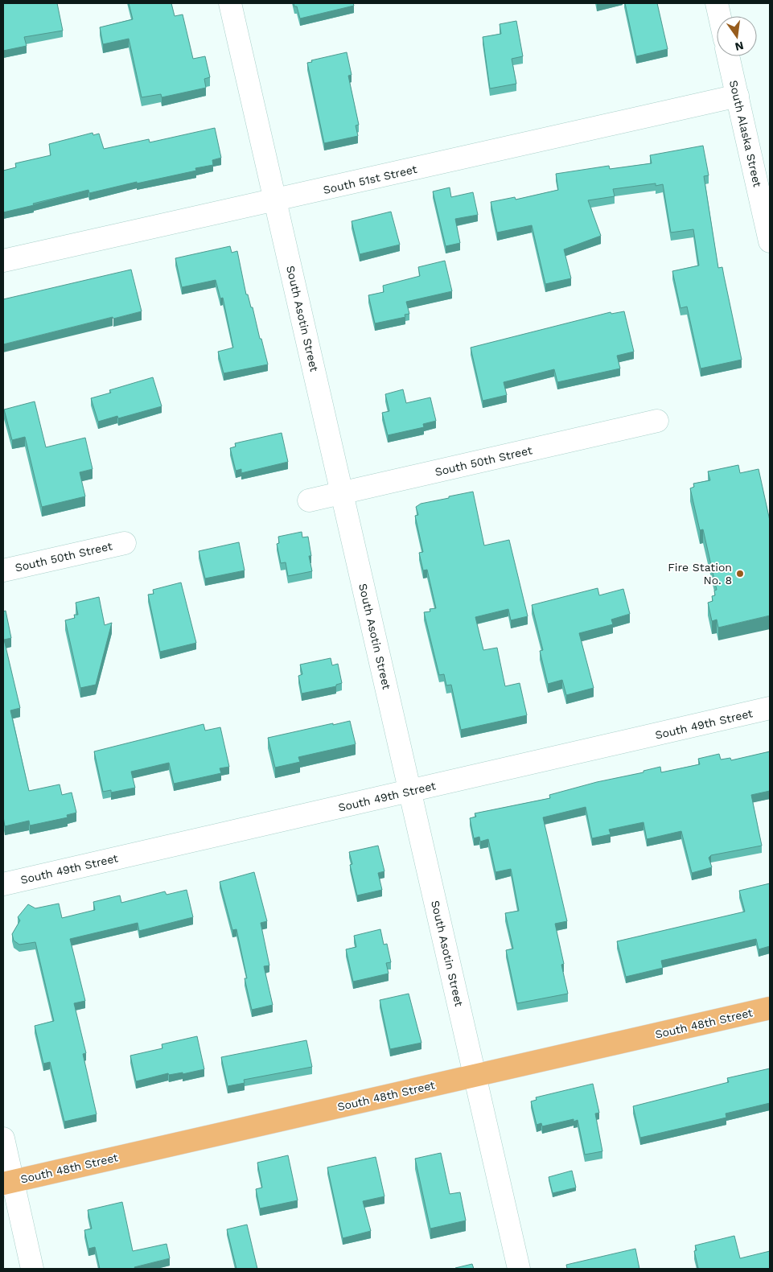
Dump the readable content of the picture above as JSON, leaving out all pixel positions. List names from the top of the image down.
{
  "streets": {
    "main road": ["South 48th Street"],
    "street": [
      "South Alaska Street",
      "South 51st Street",
      "South Asotin Street",
      "South 50th Street",
      "South 49th Street"
    ]
  },
  "crossings": [
    ["South Alaska Street", "South 51st Street"],
    ["South 51st Street", "South Asotin Street"],
    ["South Asotin Street", "South 50th Street"],
    ["South Asotin Street", "South 49th Street"],
    ["South Asotin Street", "South 48th Street"]
  ],
  "places": ["Fire Station No. 8"],
  "north": "bottom"
}
